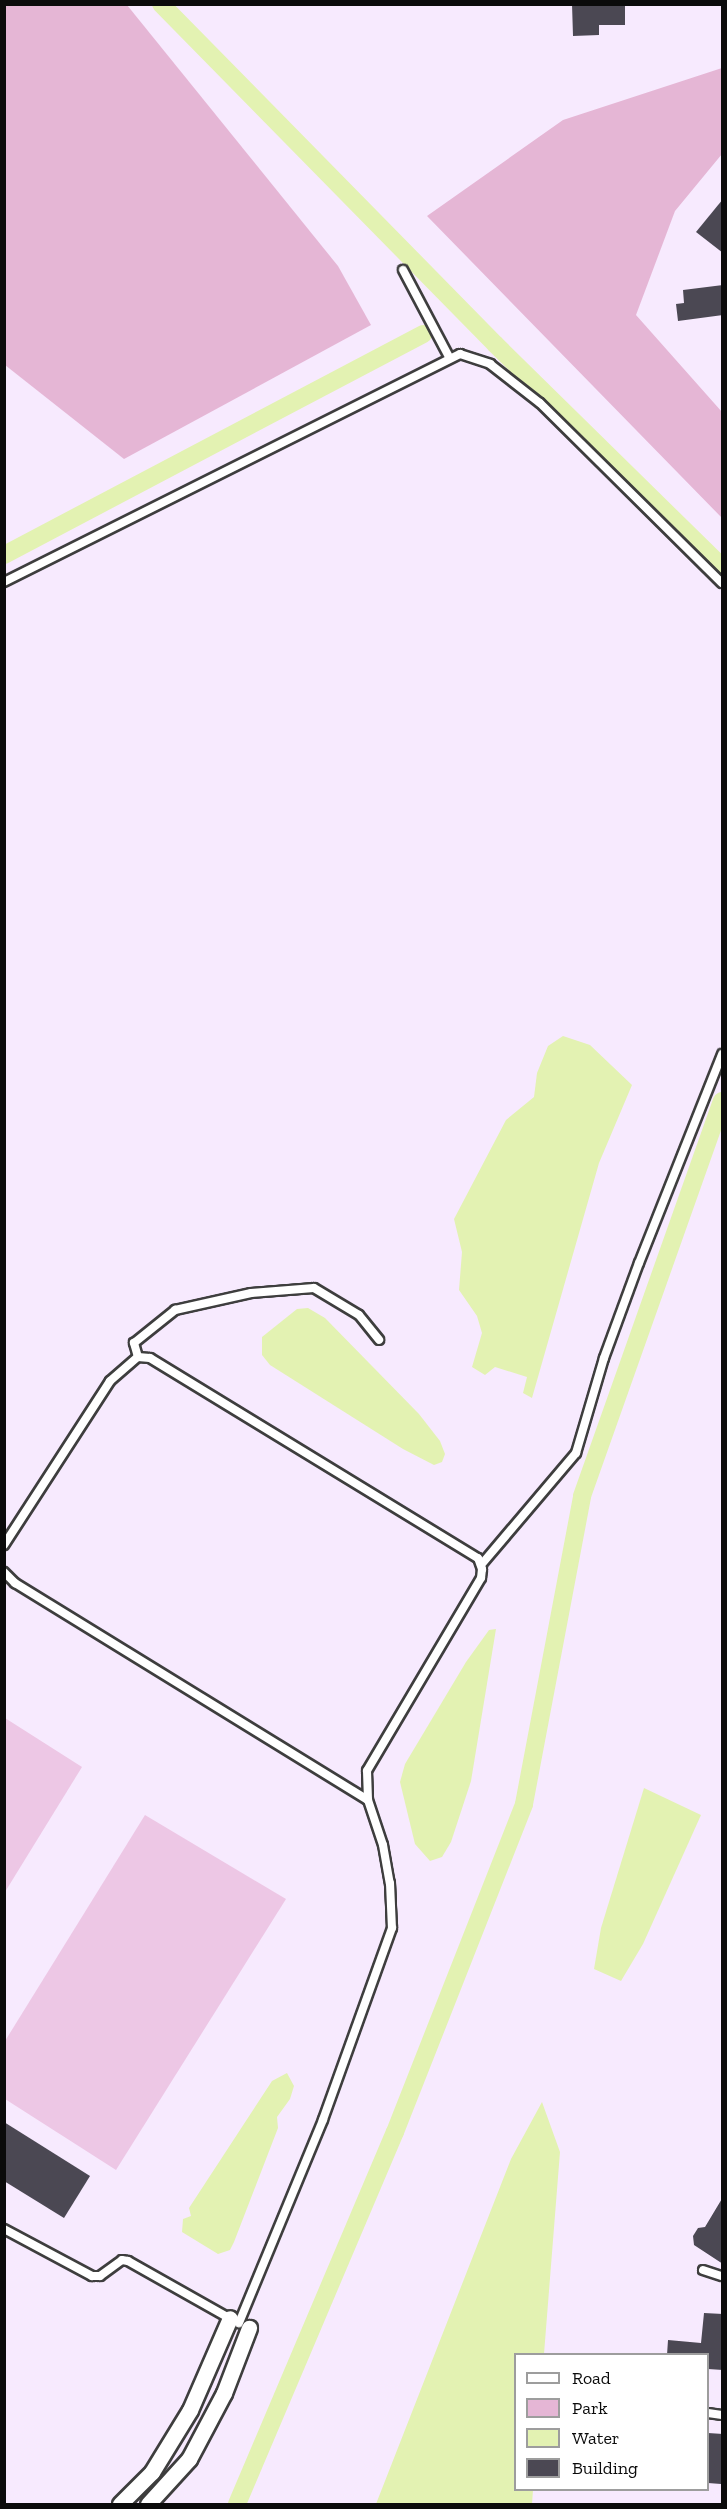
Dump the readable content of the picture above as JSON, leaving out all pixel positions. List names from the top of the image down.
{
  "legend": [
    "Road",
    "Park",
    "Water",
    "Building"
  ]
}
